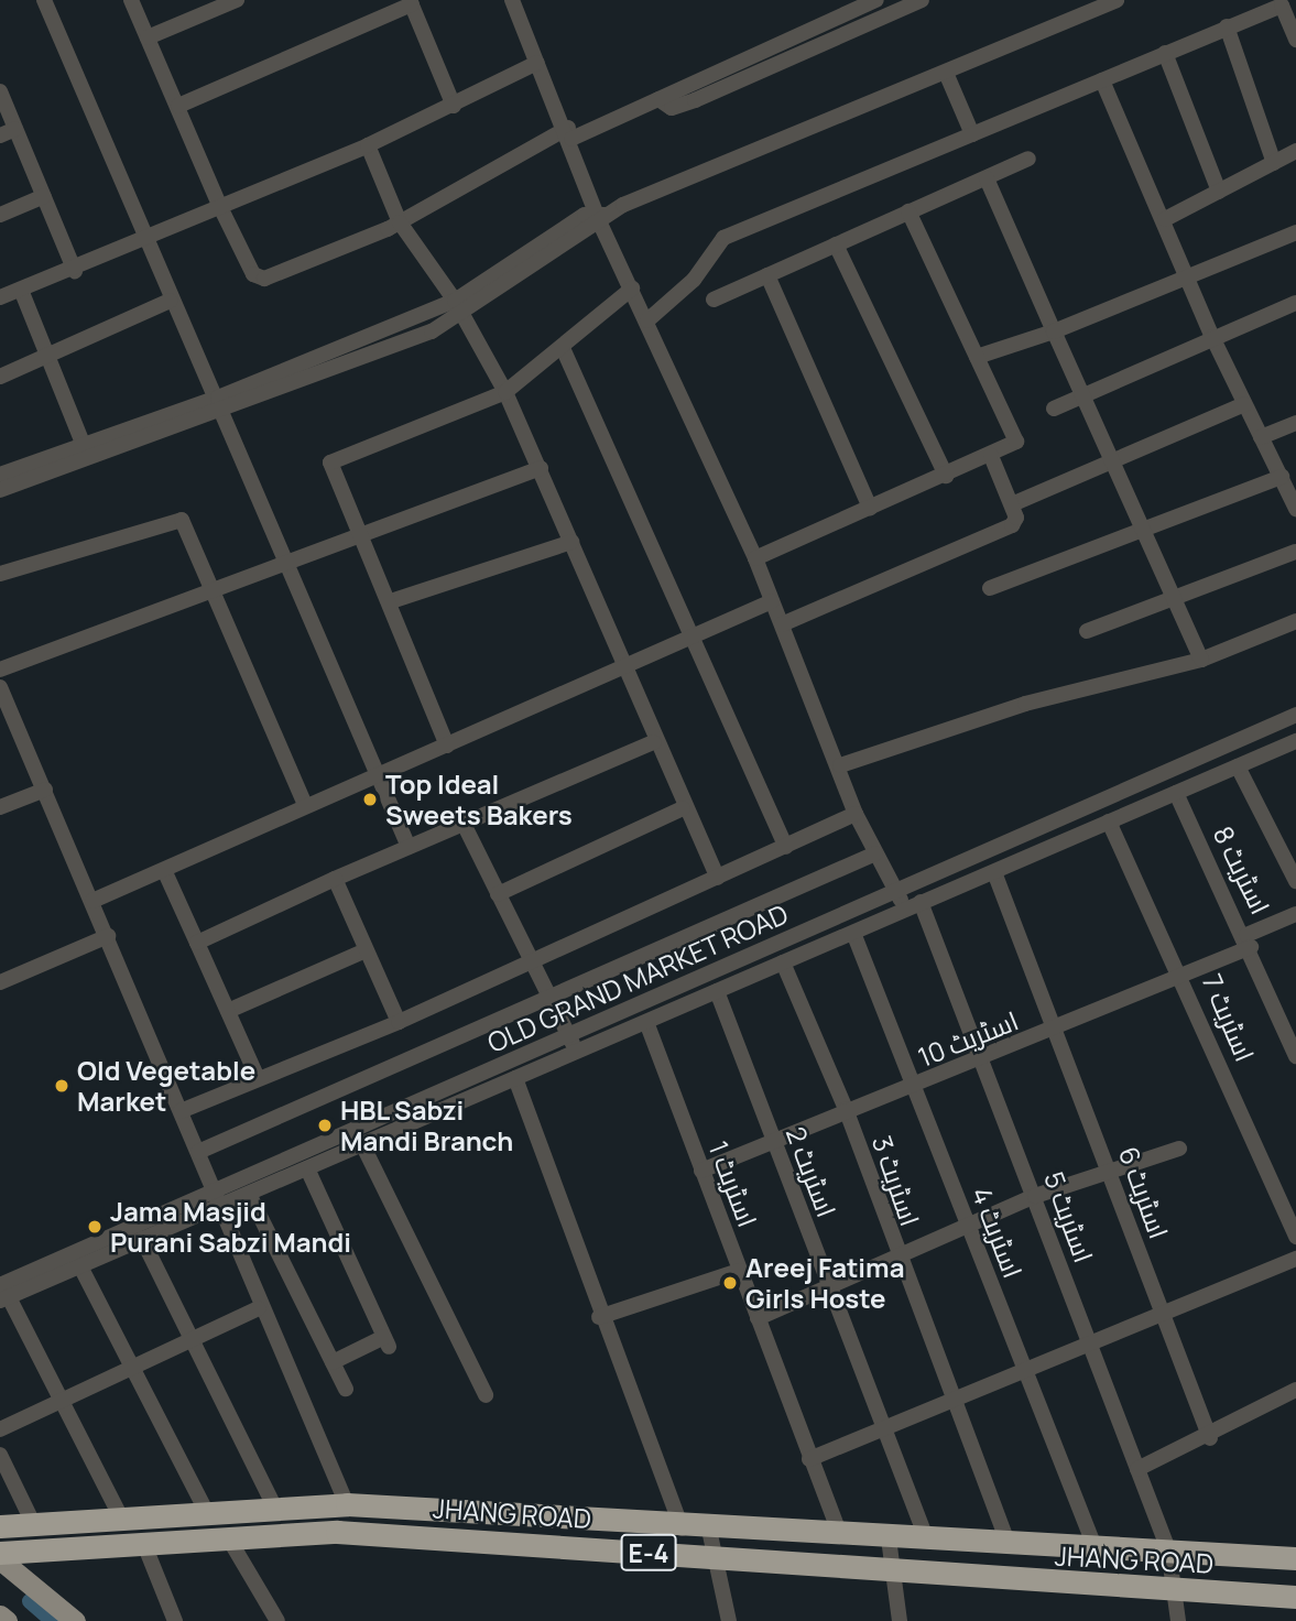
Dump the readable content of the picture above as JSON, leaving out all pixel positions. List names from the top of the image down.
{
  "streets": {
    "highway": ["JHANG ROAD", "E-4"],
    "street": [
      "اسٹریٹ 8",
      "OLD GRAND MARKET ROAD",
      "اسٹریٹ 7",
      "اسٹریٹ 10",
      "اسٹریٹ 2",
      "اسٹریٹ 3",
      "اسٹریٹ 1",
      "اسٹریٹ 6",
      "اسٹریٹ 5",
      "اسٹریٹ 4"
    ]
  },
  "crossings": [
    ["اسٹریٹ 8", "OLD GRAND MARKET ROAD"],
    ["اسٹریٹ 8", "اسٹریٹ 10"],
    ["OLD GRAND MARKET ROAD", "اسٹریٹ 7"],
    ["OLD GRAND MARKET ROAD", "اسٹریٹ 2"],
    ["OLD GRAND MARKET ROAD", "اسٹریٹ 3"],
    ["OLD GRAND MARKET ROAD", "اسٹریٹ 1"],
    ["OLD GRAND MARKET ROAD", "اسٹریٹ 6"],
    ["OLD GRAND MARKET ROAD", "اسٹریٹ 5"],
    ["OLD GRAND MARKET ROAD", "اسٹریٹ 4"],
    ["اسٹریٹ 7", "اسٹریٹ 10"],
    ["اسٹریٹ 10", "اسٹریٹ 2"],
    ["اسٹریٹ 10", "اسٹریٹ 3"],
    ["اسٹریٹ 10", "اسٹریٹ 1"],
    ["اسٹریٹ 10", "اسٹریٹ 6"],
    ["اسٹریٹ 10", "اسٹریٹ 5"],
    ["اسٹریٹ 10", "اسٹریٹ 4"],
    ["اسٹریٹ 2", "JHANG ROAD"],
    ["اسٹریٹ 3", "JHANG ROAD"],
    ["اسٹریٹ 1", "JHANG ROAD"],
    ["اسٹریٹ 5", "JHANG ROAD"],
    ["اسٹریٹ 4", "JHANG ROAD"]
  ],
  "places": [
    "Top Ideal Sweets Bakers",
    "Old Vegetable Market",
    "HBL Sabzi Mandi Branch",
    "Jama Masjid Purani Sabzi Mandi",
    "Areej Fatima Girls Hoste"
  ]
}
